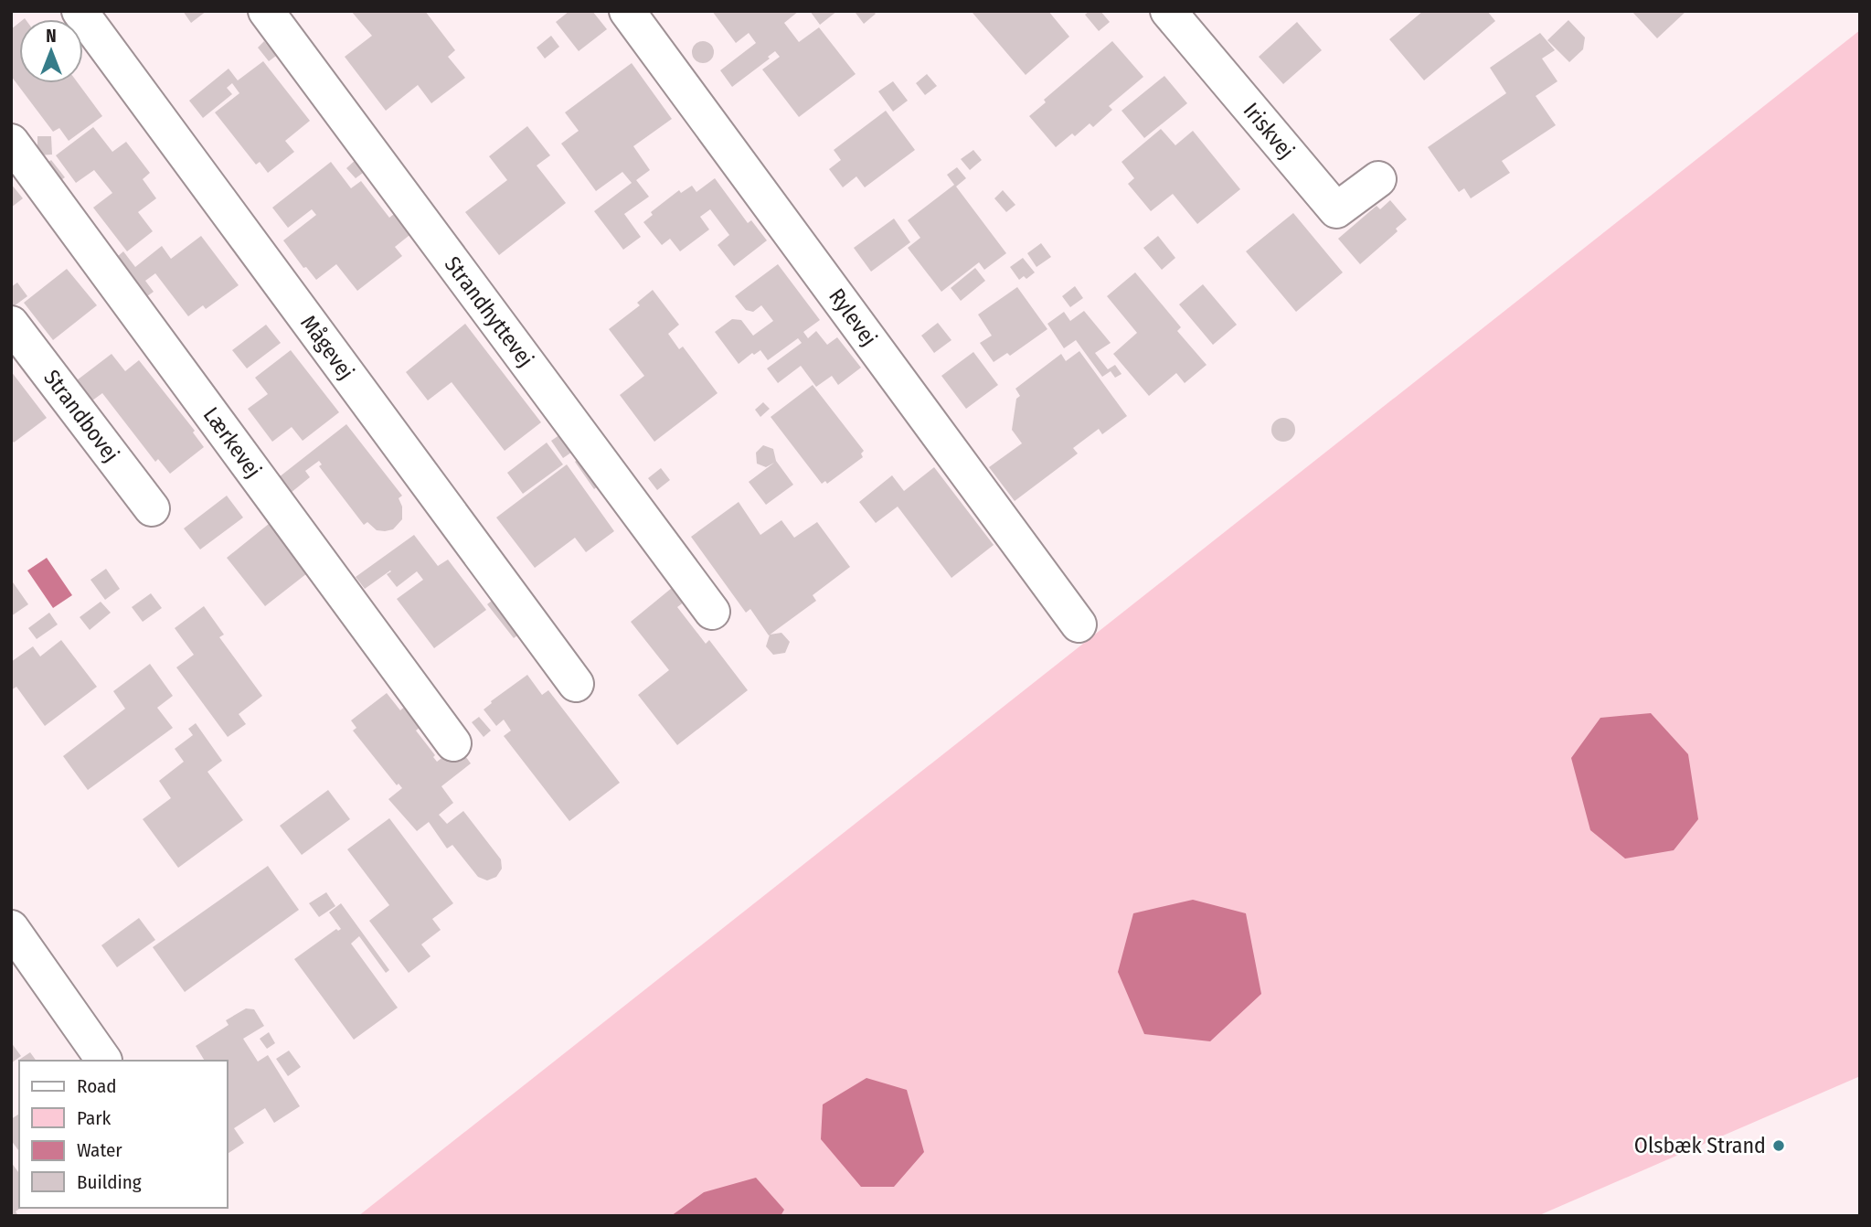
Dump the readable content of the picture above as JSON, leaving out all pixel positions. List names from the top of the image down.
{
  "streets": {
    "street": [
      "Iriskvej",
      "Strandhyttevej",
      "Rylevej",
      "Mågevej",
      "Strandbovej",
      "Lærkevej"
    ]
  },
  "places": ["Olsbæk Strand"],
  "legend": [
    "Road",
    "Park",
    "Water",
    "Building"
  ],
  "north": "top"
}
